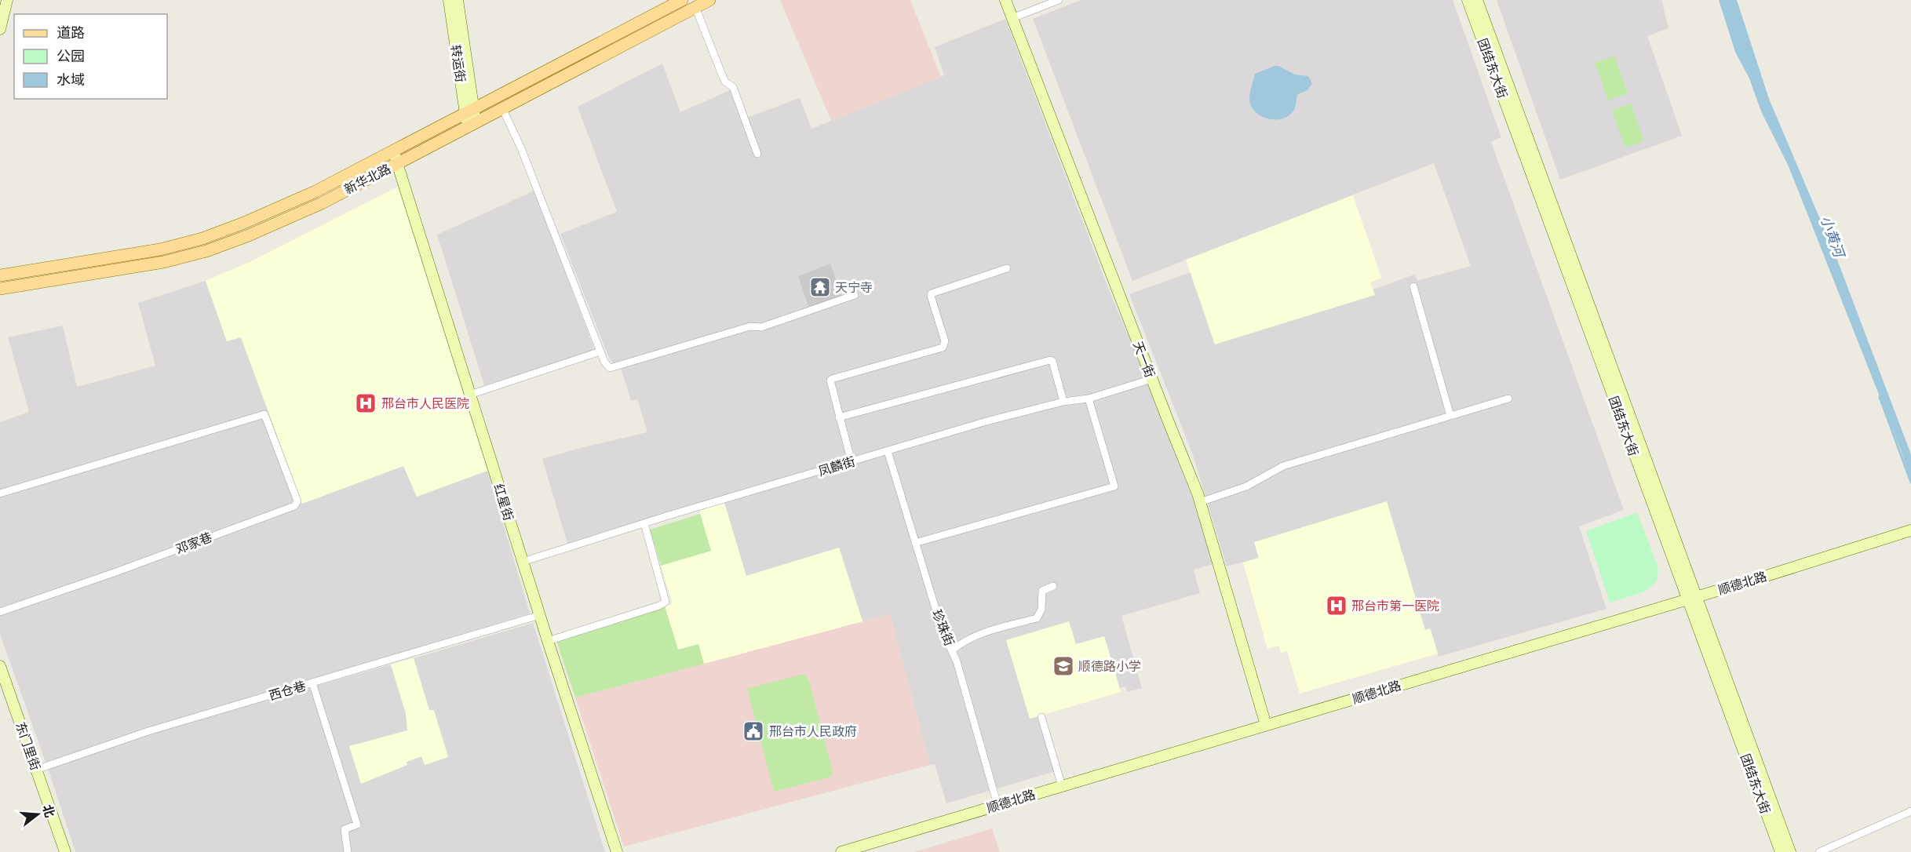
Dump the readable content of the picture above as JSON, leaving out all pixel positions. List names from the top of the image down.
{
  "streets": {
    "main road": ["新华北路"],
    "street": [
      "转运街",
      "团结东大街",
      "天一街",
      "凤麟街",
      "红星街",
      "邓家巷",
      "顺德北路",
      "珍珠街",
      "西仓巷",
      "东门里街"
    ]
  },
  "crossings": [
    ["转运街", "新华北路"],
    ["团结东大街", "顺德北路"],
    ["新华北路", "红星街"],
    ["天一街", "凤麟街"],
    ["天一街", "顺德北路"],
    ["凤麟街", "红星街"],
    ["凤麟街", "珍珠街"],
    ["红星街", "西仓巷"],
    ["顺德北路", "珍珠街"],
    ["西仓巷", "东门里街"]
  ],
  "water": ["小黄河"],
  "places": {
    "temple": ["天宁寺"],
    "hospital": ["邢台市人民医院", "邢台市第一医院"],
    "school or university": ["顺德路小学"],
    "public building": ["邢台市人民政府"]
  },
  "legend": ["道路", "公园", "水域"],
  "north": "right"
}
